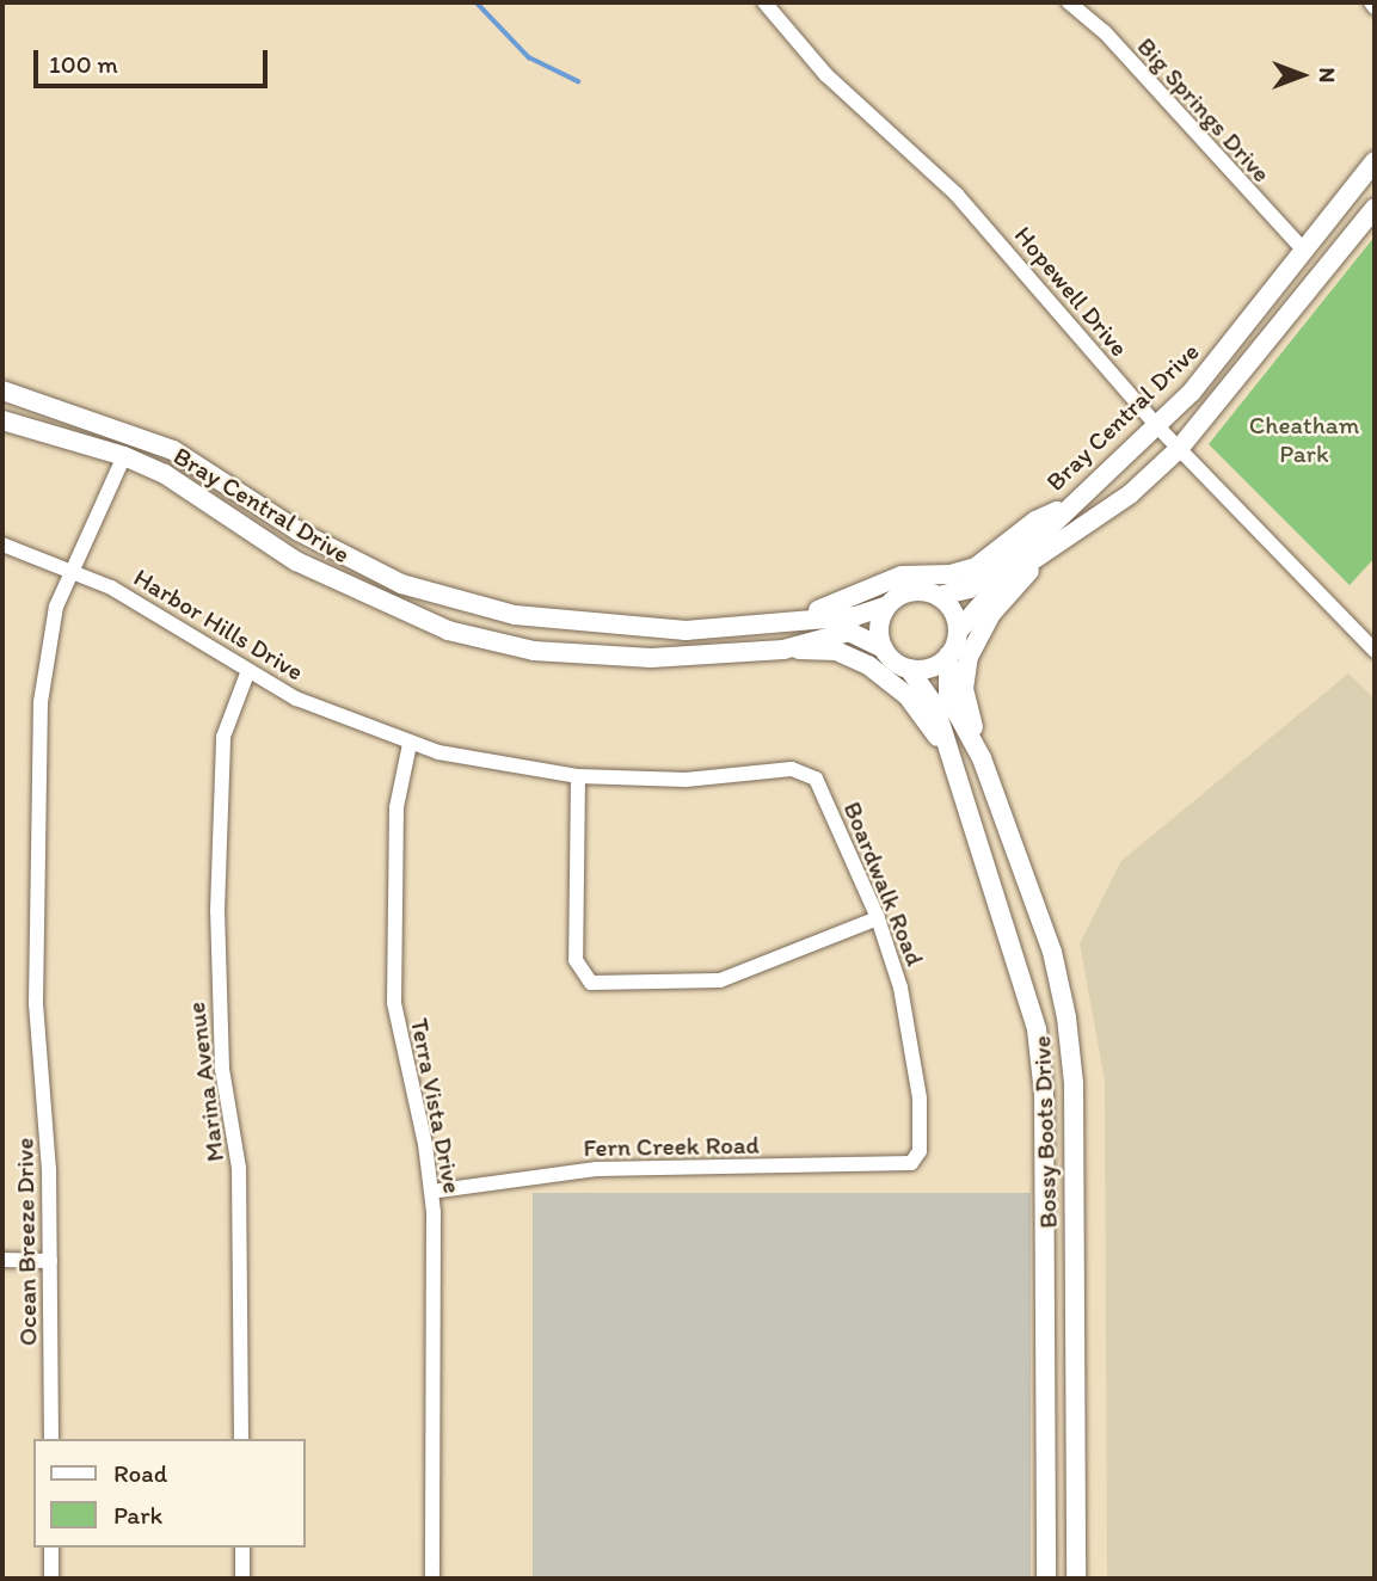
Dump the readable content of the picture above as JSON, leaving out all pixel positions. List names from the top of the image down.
{
  "streets": {
    "street": [
      "Big Springs Drive",
      "Hopewell Drive",
      "Bray Central Drive",
      "Harbor Hills Drive",
      "Boardwalk Road",
      "Marina Avenue",
      "Terra Vista Drive",
      "Bossy Boots Drive",
      "Fern Creek Road",
      "Ocean Breeze Drive"
    ]
  },
  "crossings": [
    ["Big Springs Drive", "Bray Central Drive"],
    ["Hopewell Drive", "Bray Central Drive"],
    ["Bray Central Drive", "Bossy Boots Drive"],
    ["Bray Central Drive", "Ocean Breeze Drive"],
    ["Harbor Hills Drive", "Boardwalk Road"],
    ["Harbor Hills Drive", "Marina Avenue"],
    ["Harbor Hills Drive", "Terra Vista Drive"],
    ["Harbor Hills Drive", "Ocean Breeze Drive"],
    ["Boardwalk Road", "Fern Creek Road"],
    ["Terra Vista Drive", "Fern Creek Road"]
  ],
  "parks": ["Cheatham Park"],
  "legend": ["Road", "Park"],
  "scale_bar": "100 m",
  "north": "right"
}
